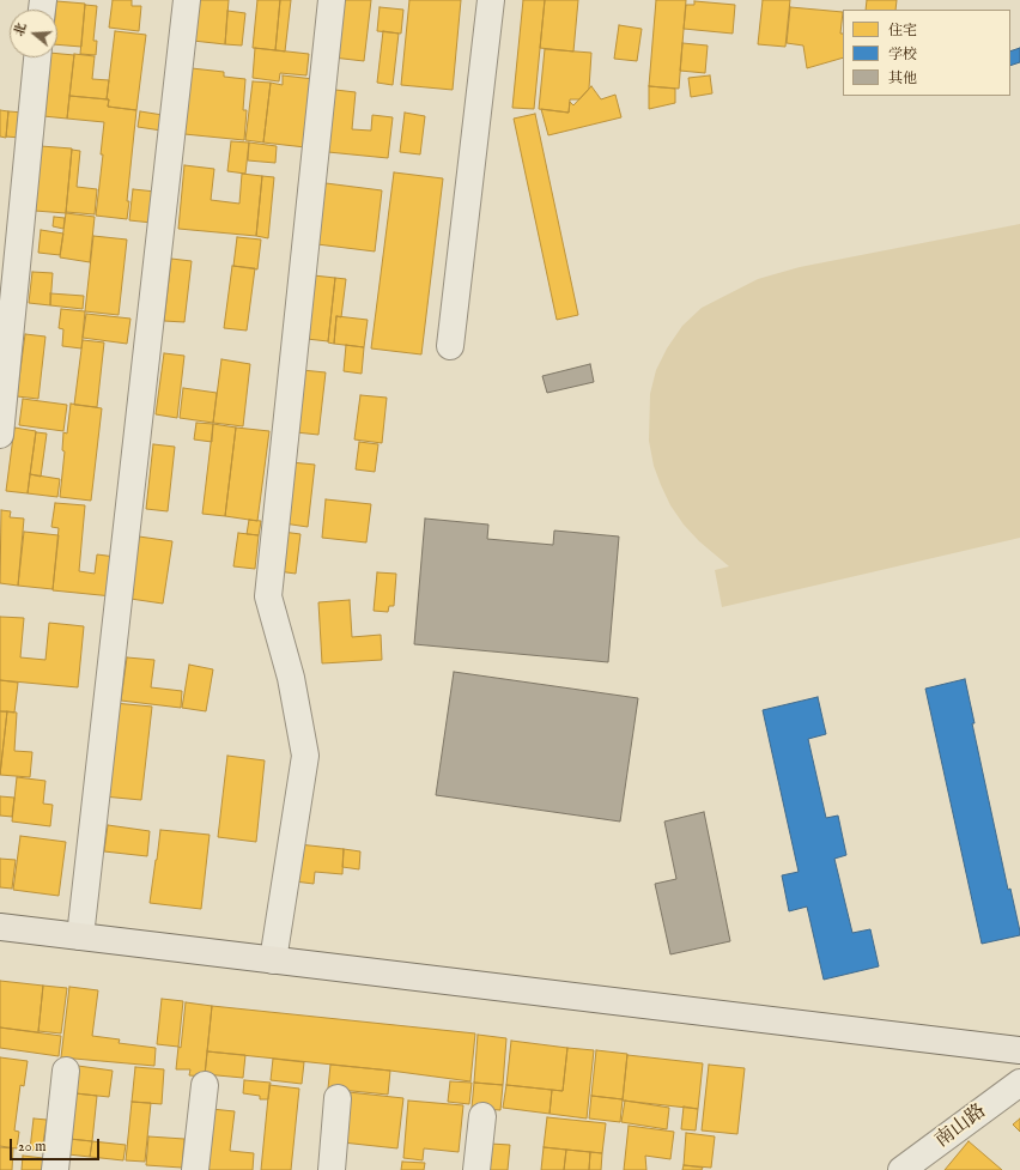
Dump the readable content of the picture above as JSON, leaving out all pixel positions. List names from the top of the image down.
{
  "streets": {
    "street": ["南山路"]
  },
  "legend": ["住宅", "学校", "其他"],
  "scale_bar": "20 m",
  "north": "left"
}
